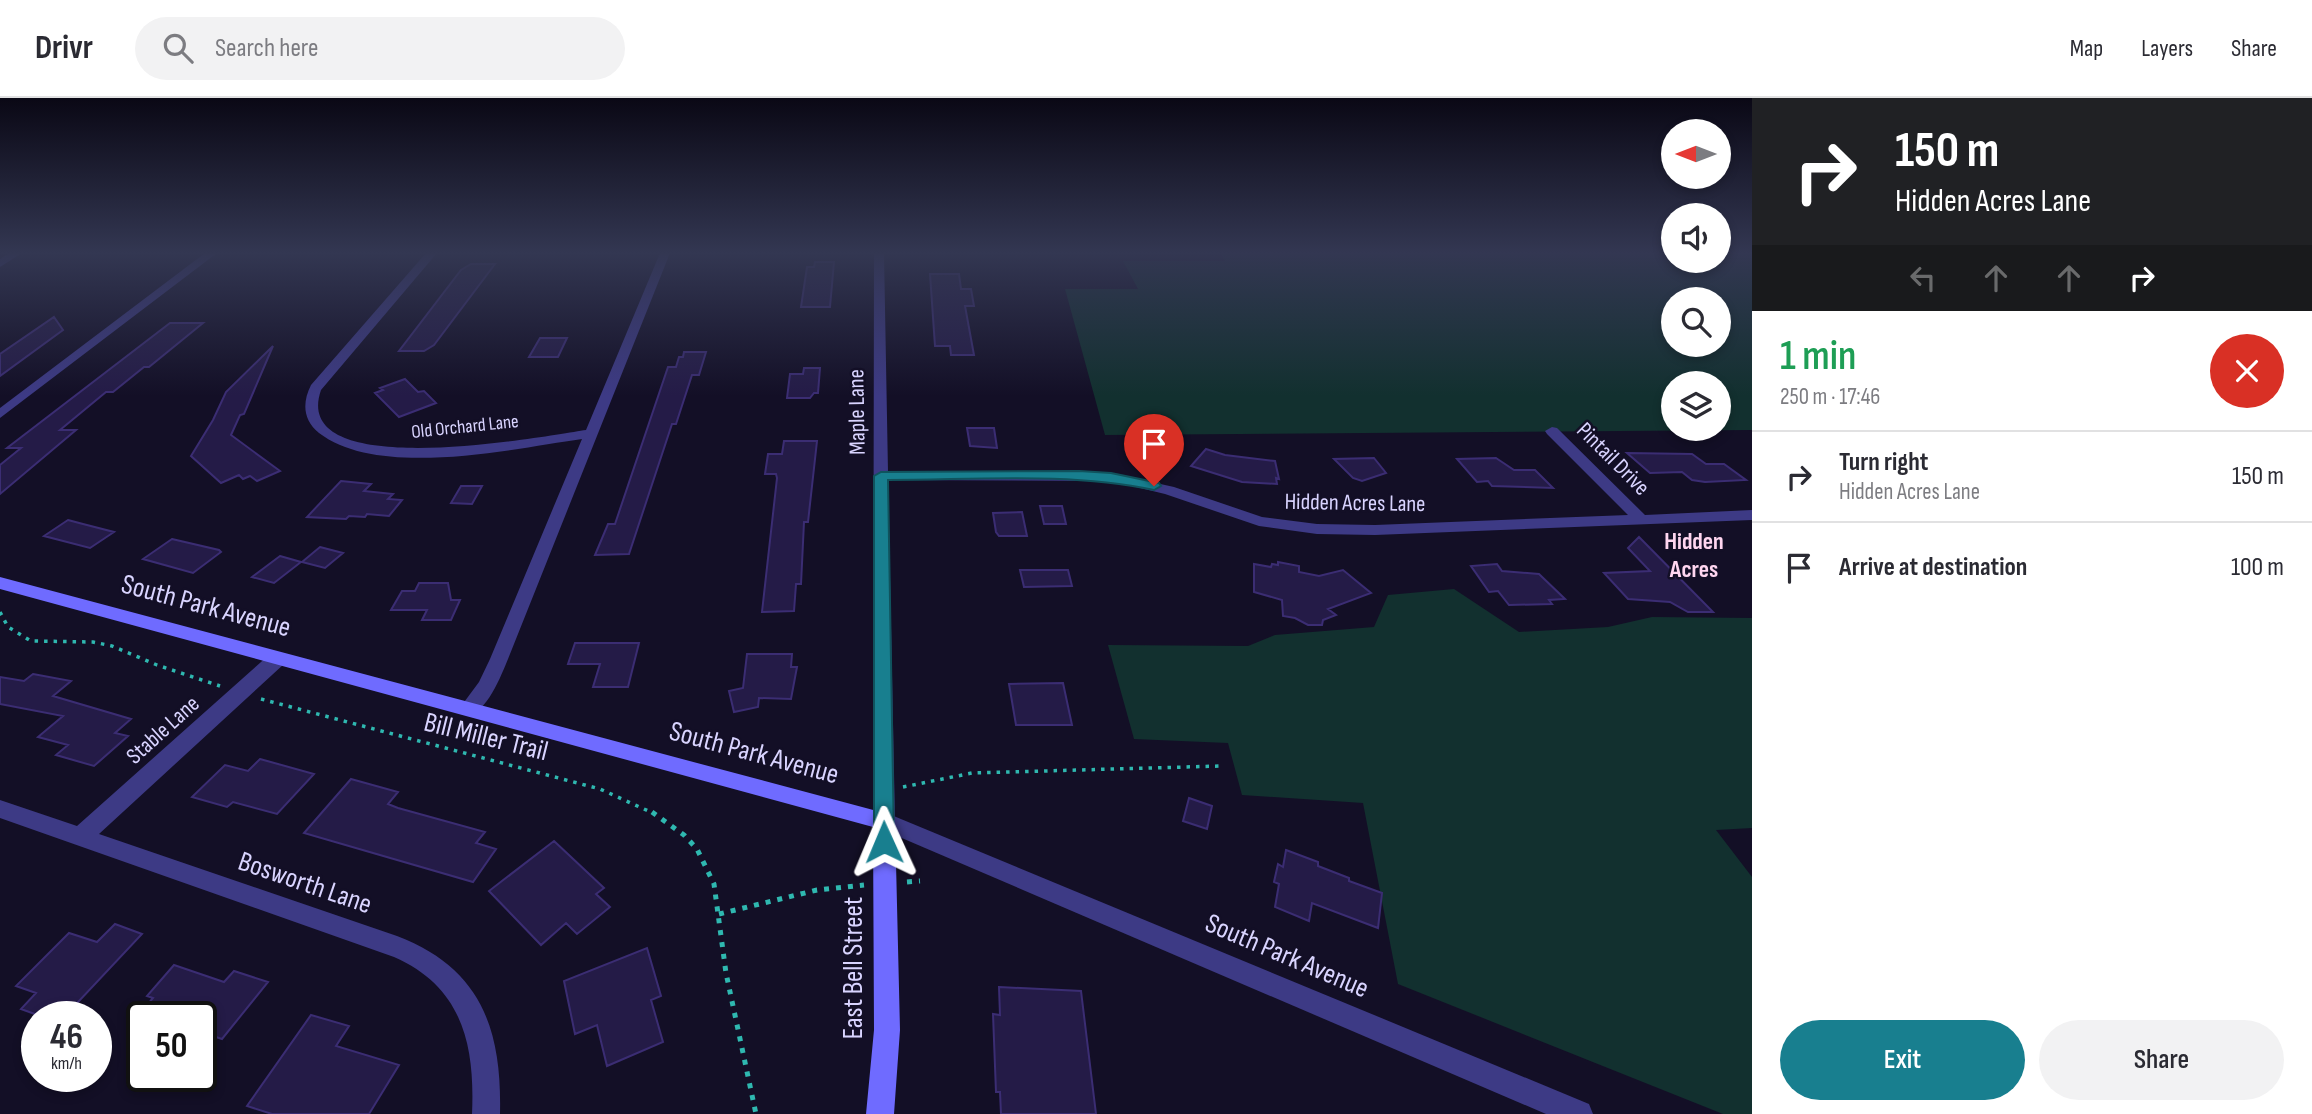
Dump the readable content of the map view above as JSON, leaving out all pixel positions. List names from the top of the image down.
{
  "streets": {
    "main road": ["South Park Avenue", "East Bell Street"],
    "street": [
      "Maple Lane",
      "Old Orchard Lane",
      "Pintail Drive",
      "Hidden Acres Lane",
      "Stable Lane",
      "Bosworth Lane"
    ],
    "path": ["Bill Miller Trail"]
  },
  "crossings": [
    ["Maple Lane", "Hidden Acres Lane"],
    ["Maple Lane", "South Park Avenue"],
    ["Maple Lane", "East Bell Street"],
    ["Pintail Drive", "Hidden Acres Lane"],
    ["South Park Avenue", "Stable Lane"],
    ["South Park Avenue", "East Bell Street"],
    ["Stable Lane", "Bill Miller Trail"],
    ["Stable Lane", "Bosworth Lane"]
  ],
  "districts": ["Hidden Acres"],
  "north": "left",
  "page": {
    "header": "Drivr",
    "search": "Search here",
    "nav": ["Map", "Layers", "Share"],
    "turn": ["150 m", "Hidden Acres Lane"],
    "heading": ["1 min", "250 m · 17:46"],
    "list": [
      {
        "name": "Turn right",
        "note": "Hidden Acres Lane",
        "value": "150 m"
      },
      {
        "name": "Arrive at destination",
        "value": "100 m"
      }
    ],
    "speed": "46 km/h",
    "limit": "50",
    "buttons": ["Exit", "Share"]
  }
}
